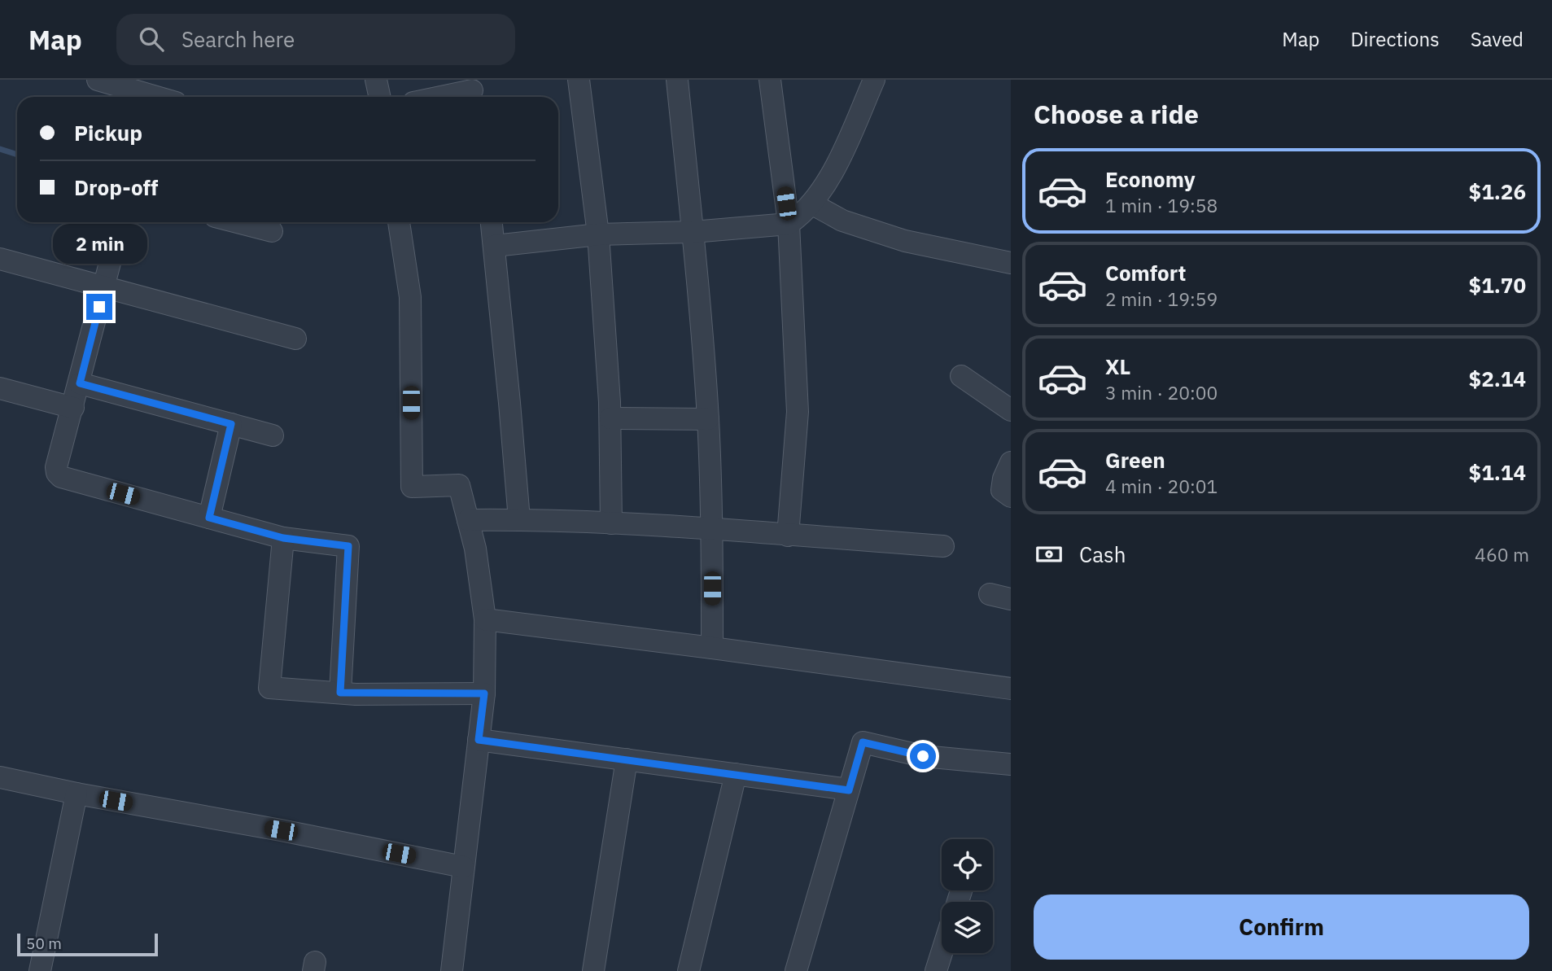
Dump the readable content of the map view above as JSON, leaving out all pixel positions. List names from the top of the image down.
{
  "scale_bar": "50 m",
  "page": {
    "header": "Map",
    "search": "Search here",
    "nav": ["Map", "Directions", "Saved"],
    "heading": "Choose a ride",
    "banner": ["Pickup", "Drop-off"],
    "list": [
      {
        "name": "Economy",
        "note": "1 min · 19:58",
        "value": "$1.26"
      },
      {
        "name": "Comfort",
        "note": "2 min · 19:59",
        "value": "$1.70"
      },
      {
        "name": "XL",
        "note": "3 min · 20:00",
        "value": "$2.14"
      },
      {
        "name": "Green",
        "note": "4 min · 20:01",
        "value": "$1.14"
      }
    ],
    "bubble": "2 min",
    "pay": ["Cash", "460 m"],
    "buttons": "Confirm",
    "scale": "50 m"
  }
}
